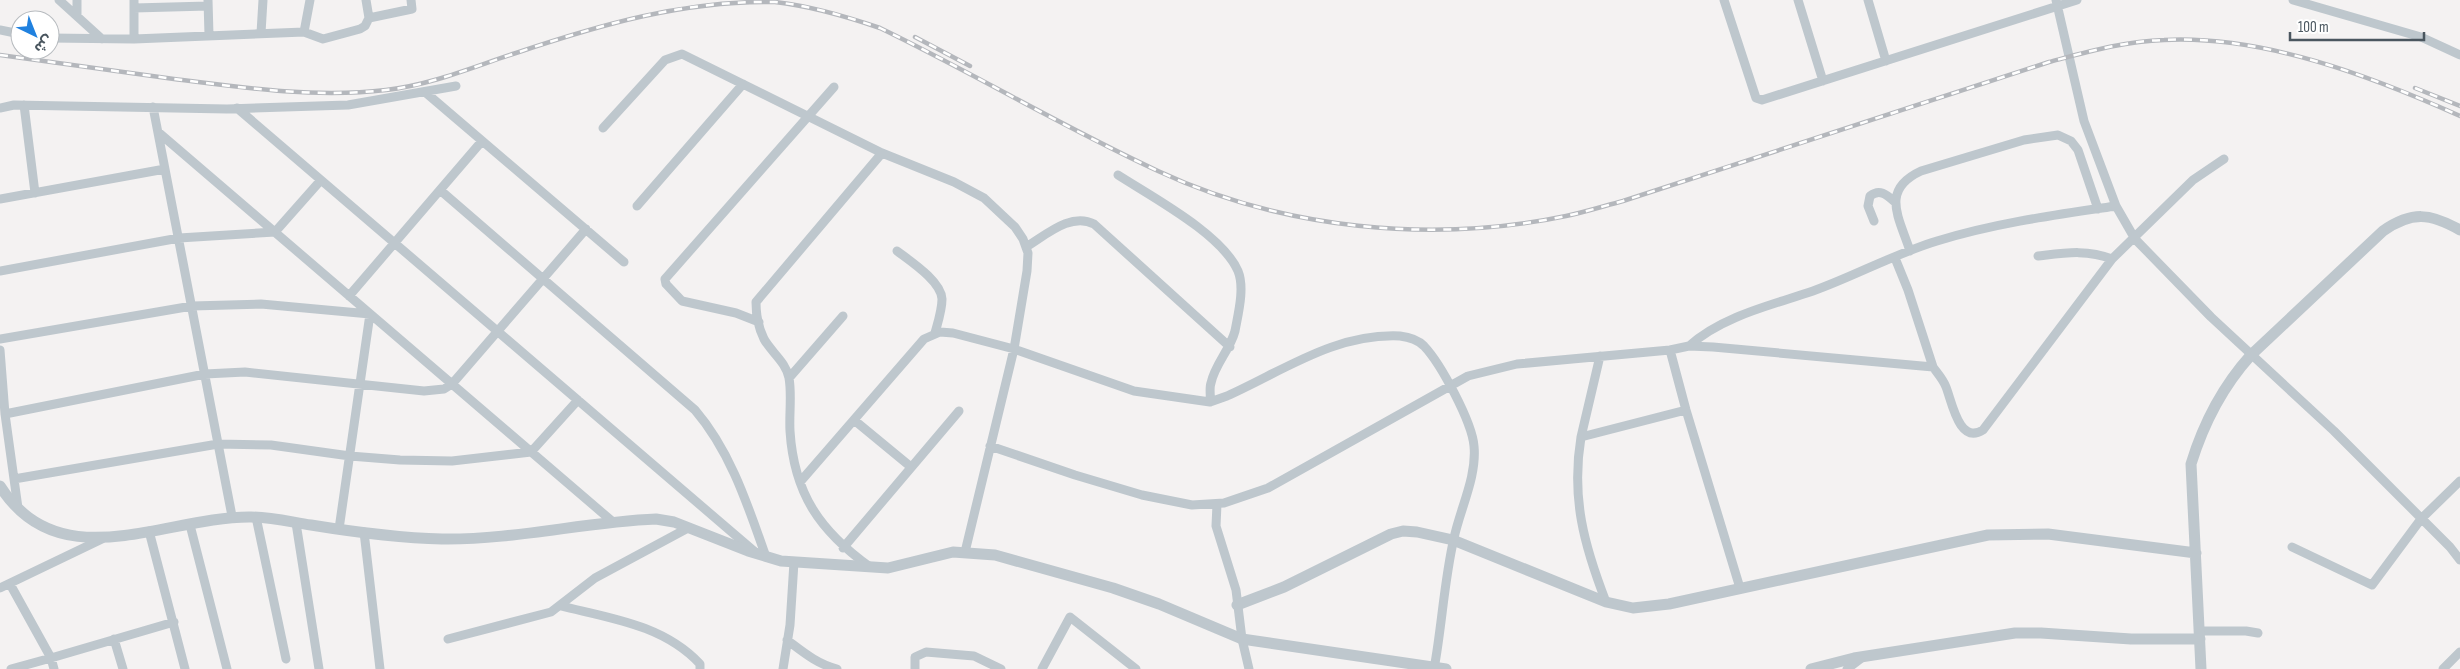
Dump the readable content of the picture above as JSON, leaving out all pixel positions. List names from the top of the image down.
{
  "scale_bar": "100 m",
  "north": "bottom right"
}
